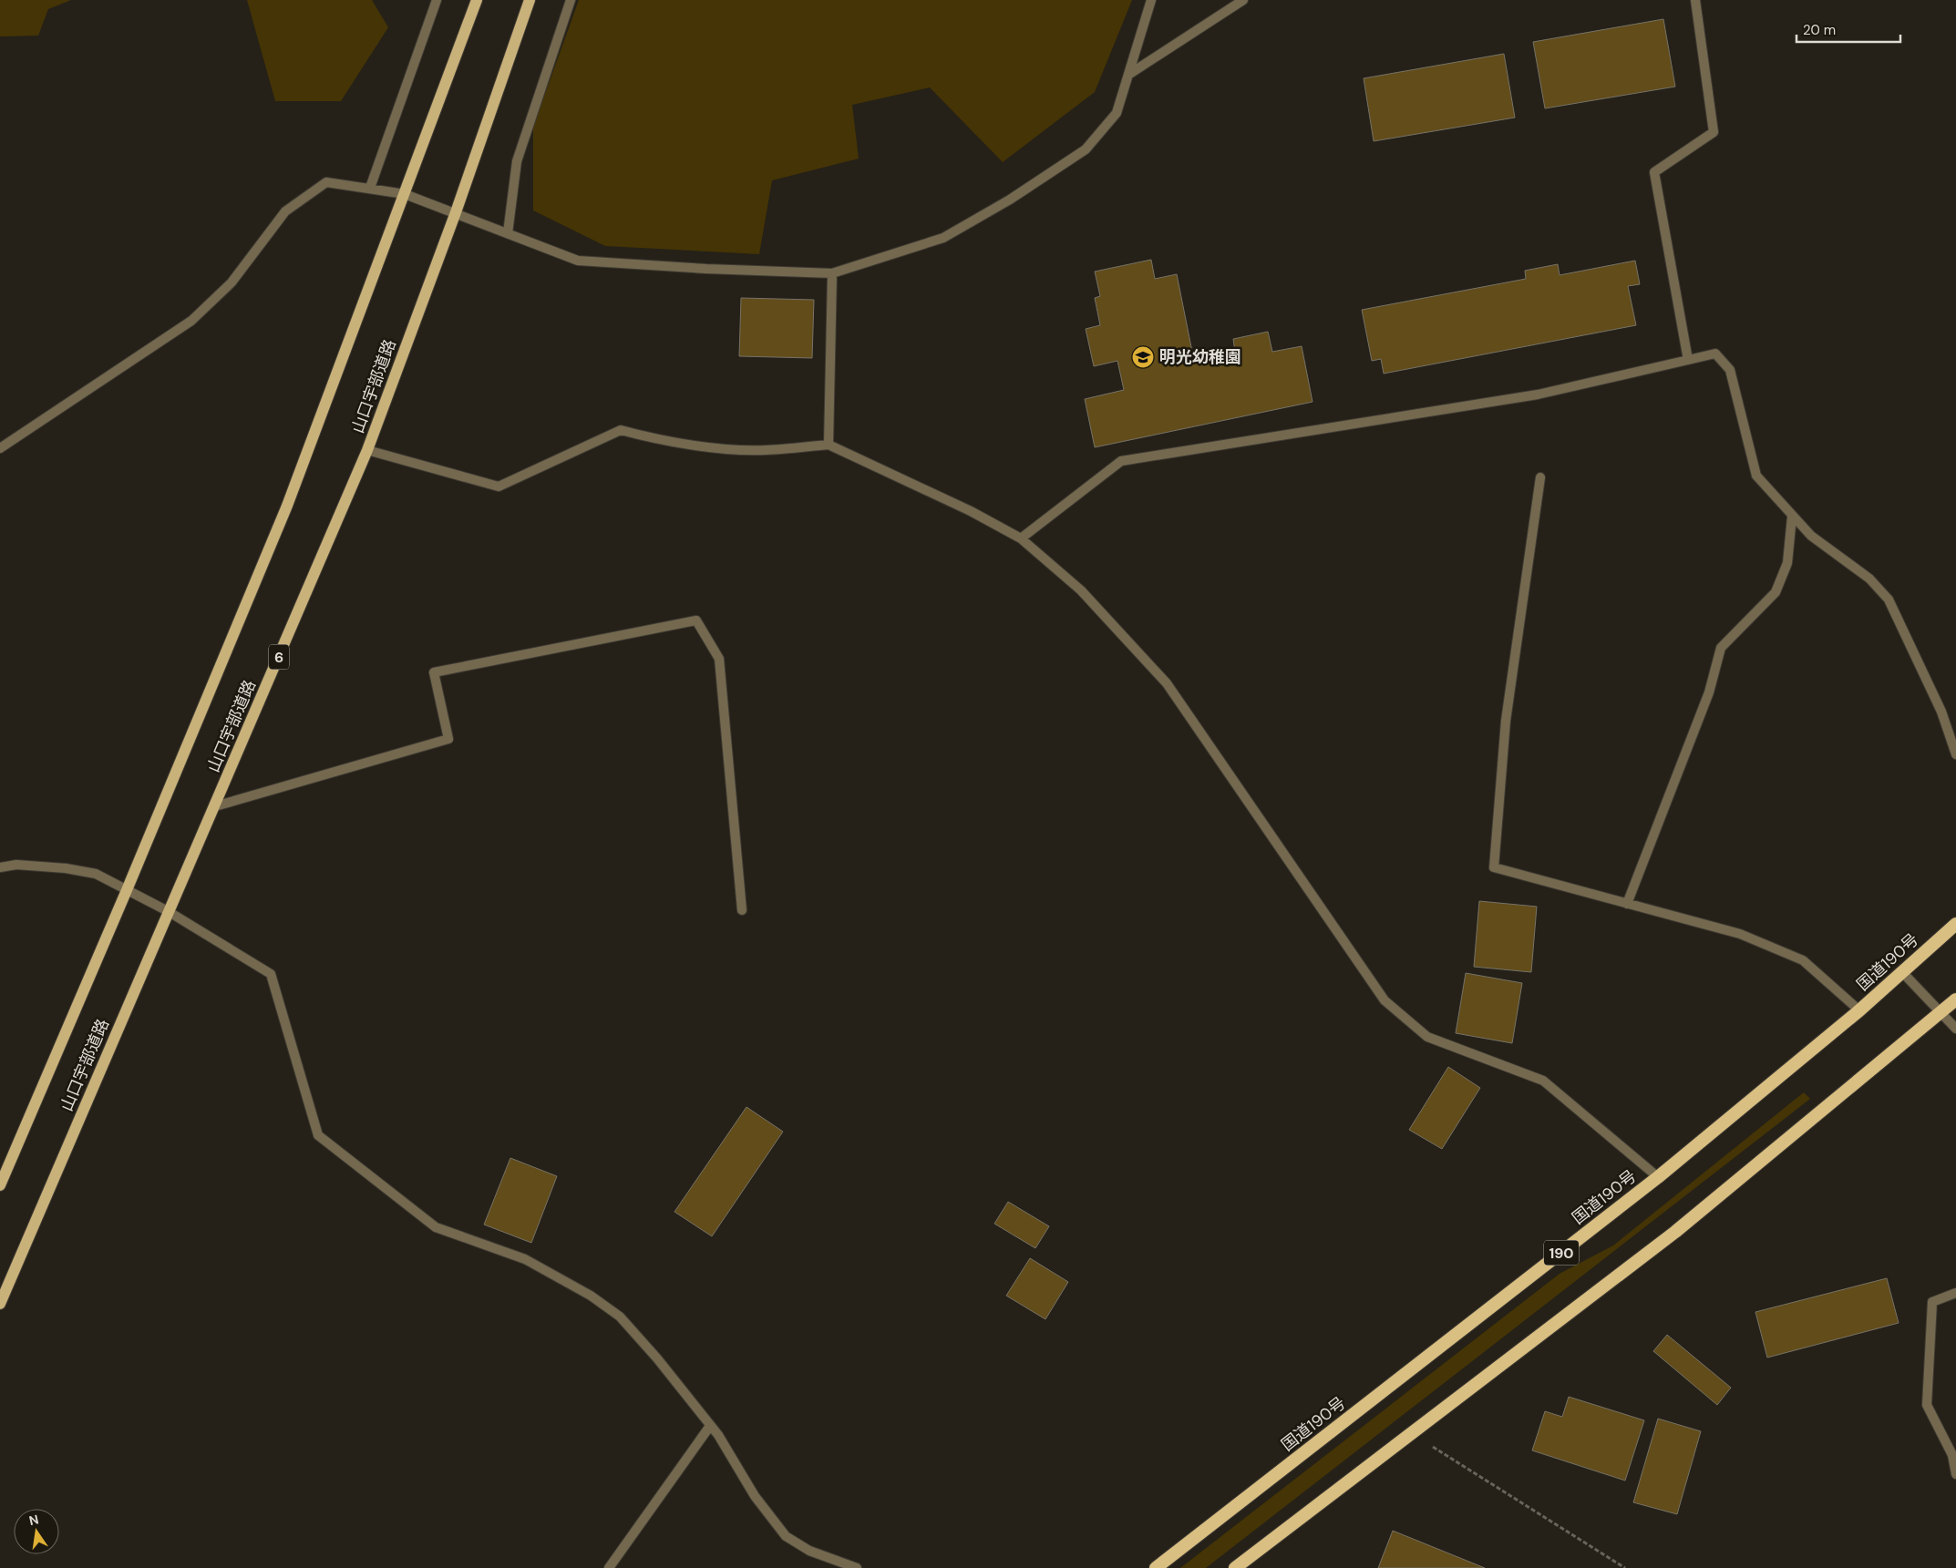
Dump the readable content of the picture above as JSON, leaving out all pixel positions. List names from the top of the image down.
{
  "streets": {
    "highway": ["国道190号", "190"],
    "main road": ["山口宇部道路", "6"]
  },
  "places": {
    "school or university": ["明光幼稚園"]
  },
  "scale_bar": "20 m",
  "north": "top"
}
